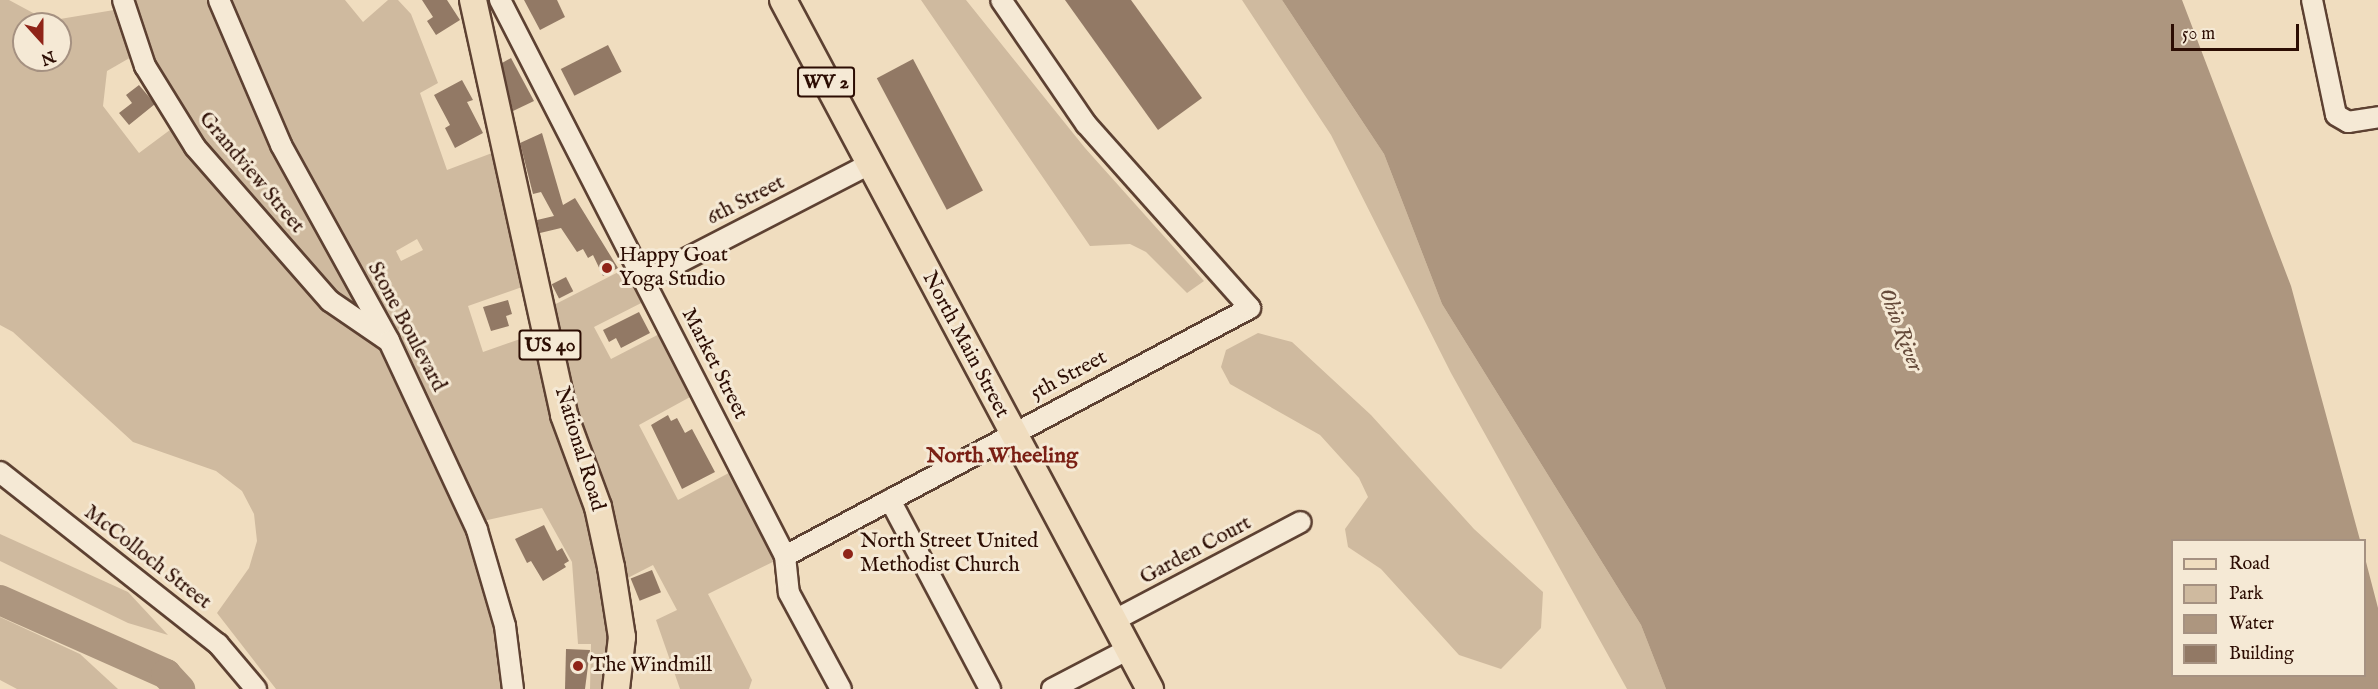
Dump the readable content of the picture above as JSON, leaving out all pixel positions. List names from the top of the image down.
{
  "streets": {
    "main road": [
      "WV 2",
      "US 40",
      "North Main Street",
      "National Road"
    ],
    "street": [
      "Grandview Street",
      "6th Street",
      "Stone Boulevard",
      "Market Street",
      "5th Street",
      "Garden Court",
      "McColloch Street"
    ]
  },
  "crossings": [
    ["Grandview Street", "Stone Boulevard"],
    ["6th Street", "North Main Street"],
    ["6th Street", "Market Street"],
    ["North Main Street", "5th Street"],
    ["North Main Street", "Garden Court"],
    ["Market Street", "5th Street"]
  ],
  "districts": ["North Wheeling"],
  "water": ["Ohio River"],
  "places": ["Happy Goat Yoga Studio", "North Street United Methodist Church", "The Windmill"],
  "legend": [
    "Road",
    "Park",
    "Water",
    "Building"
  ],
  "scale_bar": "50 m",
  "north": "bottom"
}
